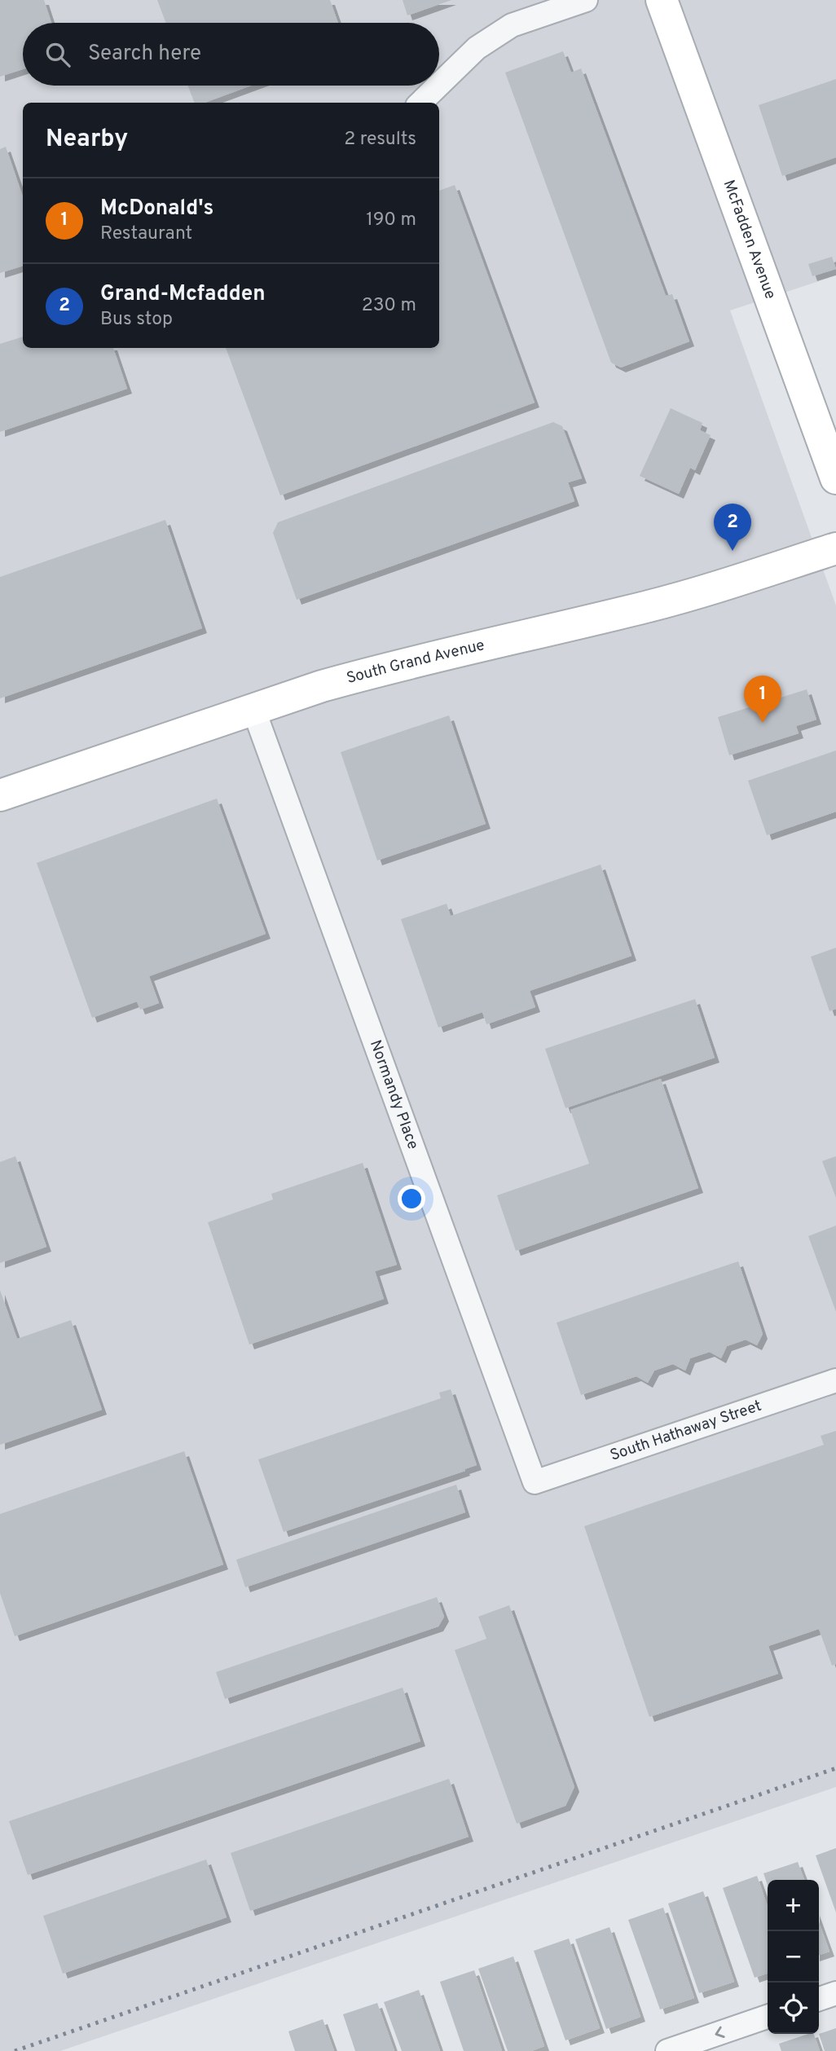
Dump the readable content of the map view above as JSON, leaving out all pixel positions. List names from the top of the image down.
{
  "streets": {
    "main road": ["McFadden Avenue", "South Grand Avenue"],
    "street": ["Normandy Place", "South Hathaway Street"]
  },
  "crossings": [
    ["South Grand Avenue", "Normandy Place"],
    ["Normandy Place", "South Hathaway Street"]
  ],
  "page": {
    "search": "Search here",
    "heading": ["Nearby", "2 results"],
    "list": [
      {
        "mark": "1",
        "name": "McDonald's",
        "note": "Restaurant",
        "value": "190 m"
      },
      {
        "mark": "2",
        "name": "Grand-Mcfadden",
        "note": "Bus stop",
        "value": "230 m"
      }
    ],
    "pins": ["2", "1"],
    "map_buttons": ["+", "−"]
  }
}
